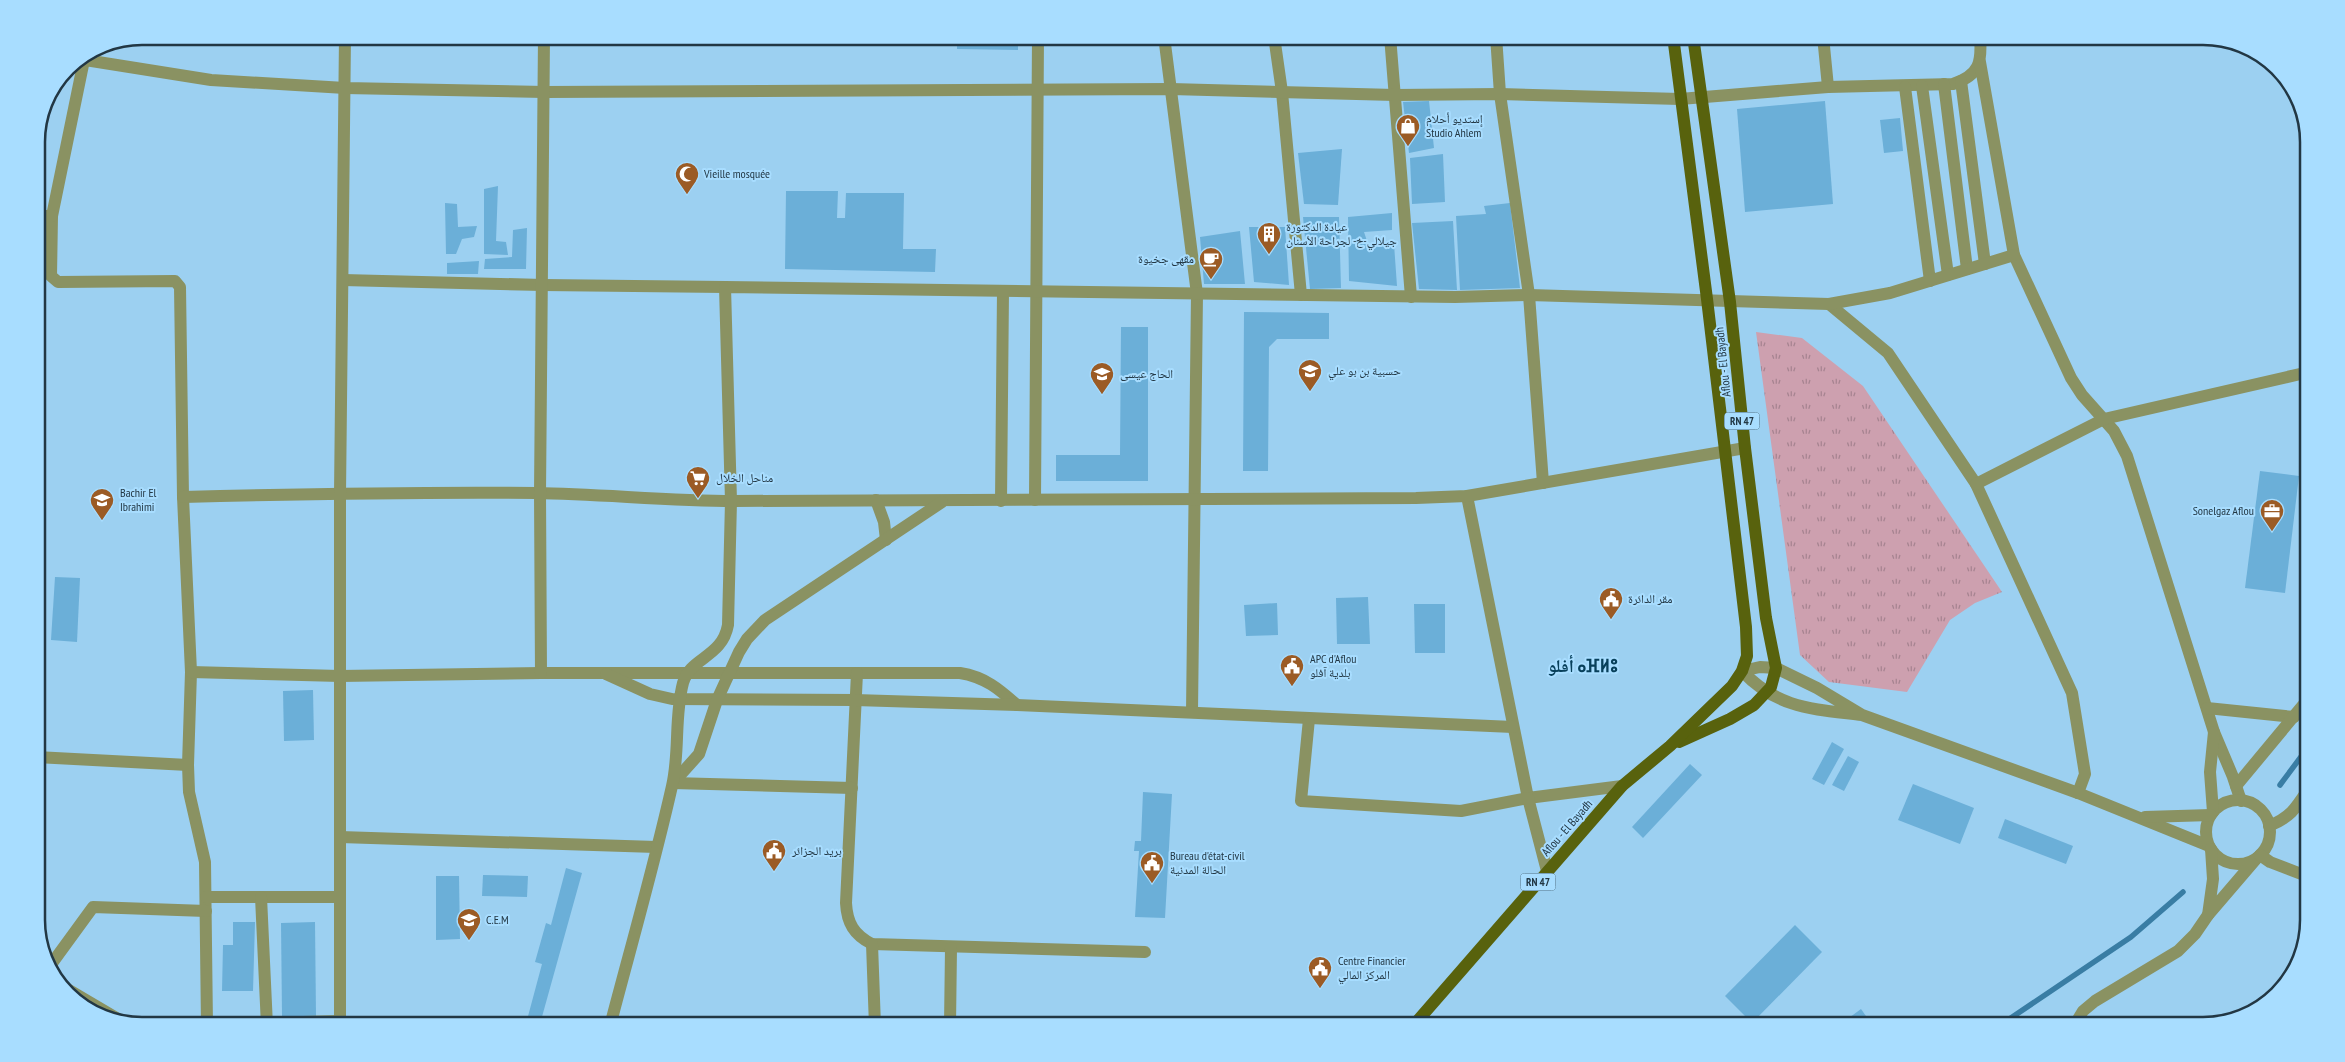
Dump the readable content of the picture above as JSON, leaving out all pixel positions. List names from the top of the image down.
{
  "streets": {
    "main road": ["Aflou - El Bayadh", "RN 47"]
  },
  "districts": ["أفلو ⴰⴼⵍⵓ"],
  "places": {
    "shop": ["إستديو أحلام Studio Ahlem"],
    "mosque": ["Vieille mosquée"],
    "building": ["عيادة الدكتورة جيلالي-خ- لجراحة الأسنان"],
    "cafe": ["مقهى جخيوة"],
    "school or university": [
      "حسبية بن بو علي",
      "الحاج عيسى",
      "Bachir El Ibrahimi",
      "C.E.M"
    ],
    "supermarket": ["مناحل الخلال"],
    "office": ["Sonelgaz Aflou"],
    "public building": [
      "مقر الدائرة",
      "APC d'Aflou بلدية آفلو",
      "بريد الجزائر",
      "Bureau d'état-civil الحالة المدنية",
      "Centre Financier المركز المالي"
    ]
  }
}
